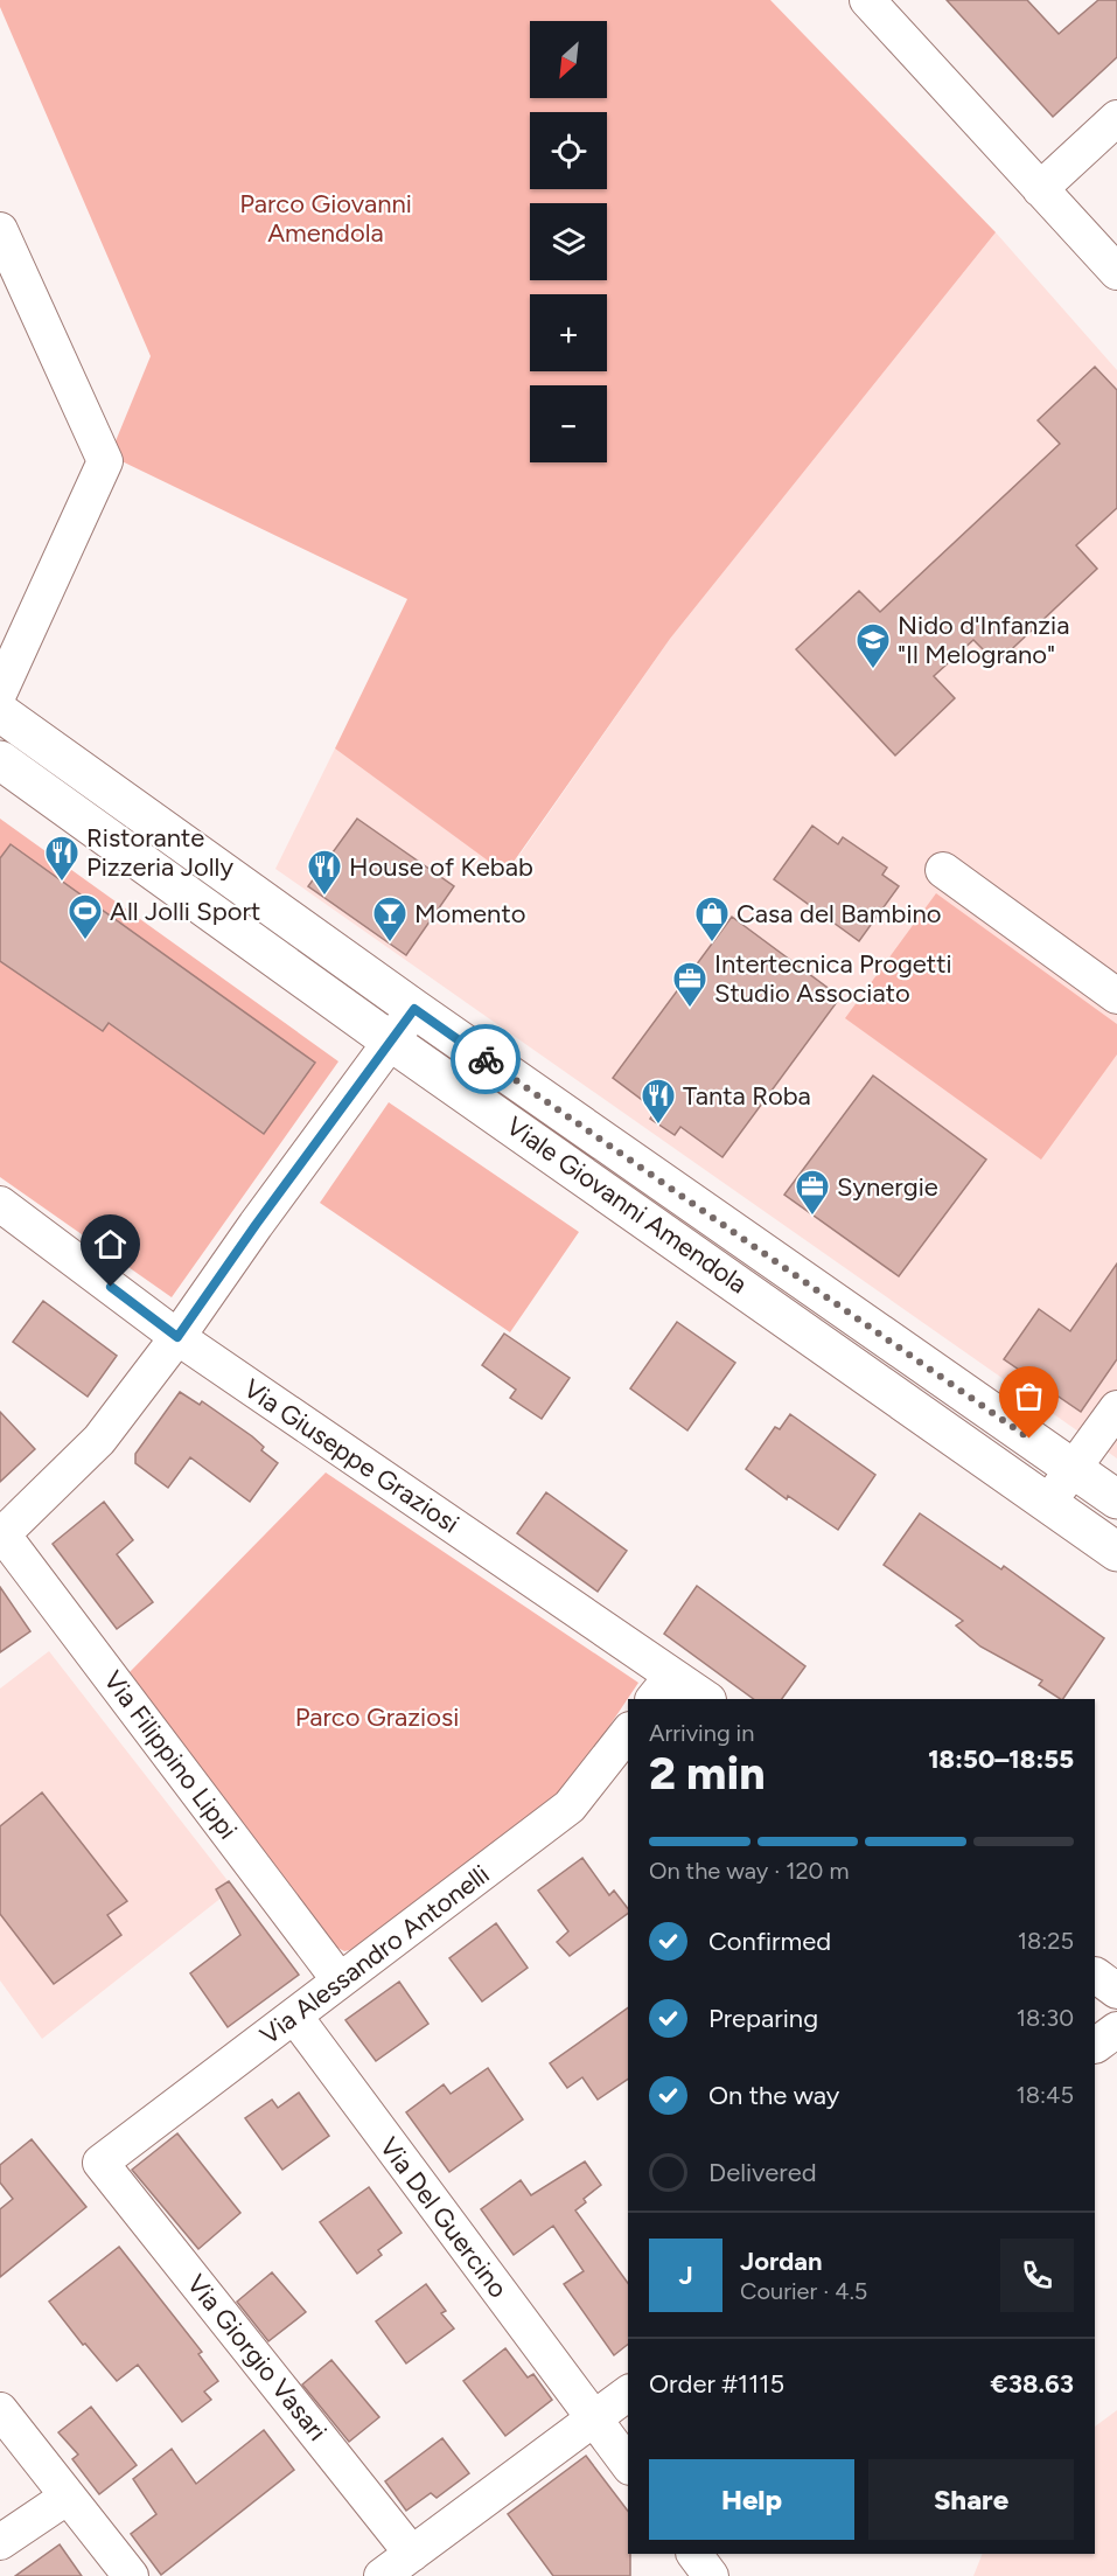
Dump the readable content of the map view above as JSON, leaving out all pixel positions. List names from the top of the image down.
{
  "streets": {
    "main road": ["Viale Giovanni Amendola"],
    "street": [
      "Via Giuseppe Graziosi",
      "Via Filippino Lippi",
      "Via Alessandro Antonelli",
      "Via Del Guercino",
      "Via Giorgio Vasari"
    ]
  },
  "crossings": [
    ["Via Filippino Lippi", "Via Alessandro Antonelli"],
    ["Via Alessandro Antonelli", "Via Del Guercino"],
    ["Via Alessandro Antonelli", "Via Giorgio Vasari"]
  ],
  "parks": ["Parco Giovanni Amendola", "Parco Graziosi"],
  "places": {
    "school or university": ["Nido d'Infanzia \"Il Melograno\""],
    "restaurant": ["Ristorante Pizzeria Jolly", "House of Kebab", "Tanta Roba"],
    "sports": ["All Jolli Sport"],
    "bar": ["Momento"],
    "shop": ["Casa del Bambino"],
    "office": ["Intertecnica Progetti Studio Associato", "Synergie"]
  },
  "north": "bottom left",
  "page": {
    "map_buttons": ["+", "−"],
    "heading": ["2 min", "Arriving in", "18:50–18:55"],
    "panel": [
      "Jordan",
      "Courier · 4.5",
      "Order #1115",
      "€38.63"
    ],
    "bar": "On the way · 120 m",
    "list": [
      ["Confirmed", "18:25"],
      ["Preparing", "18:30"],
      ["On the way", "18:45"],
      "Delivered"
    ],
    "round": "J",
    "buttons": ["Help", "Share"]
  }
}
